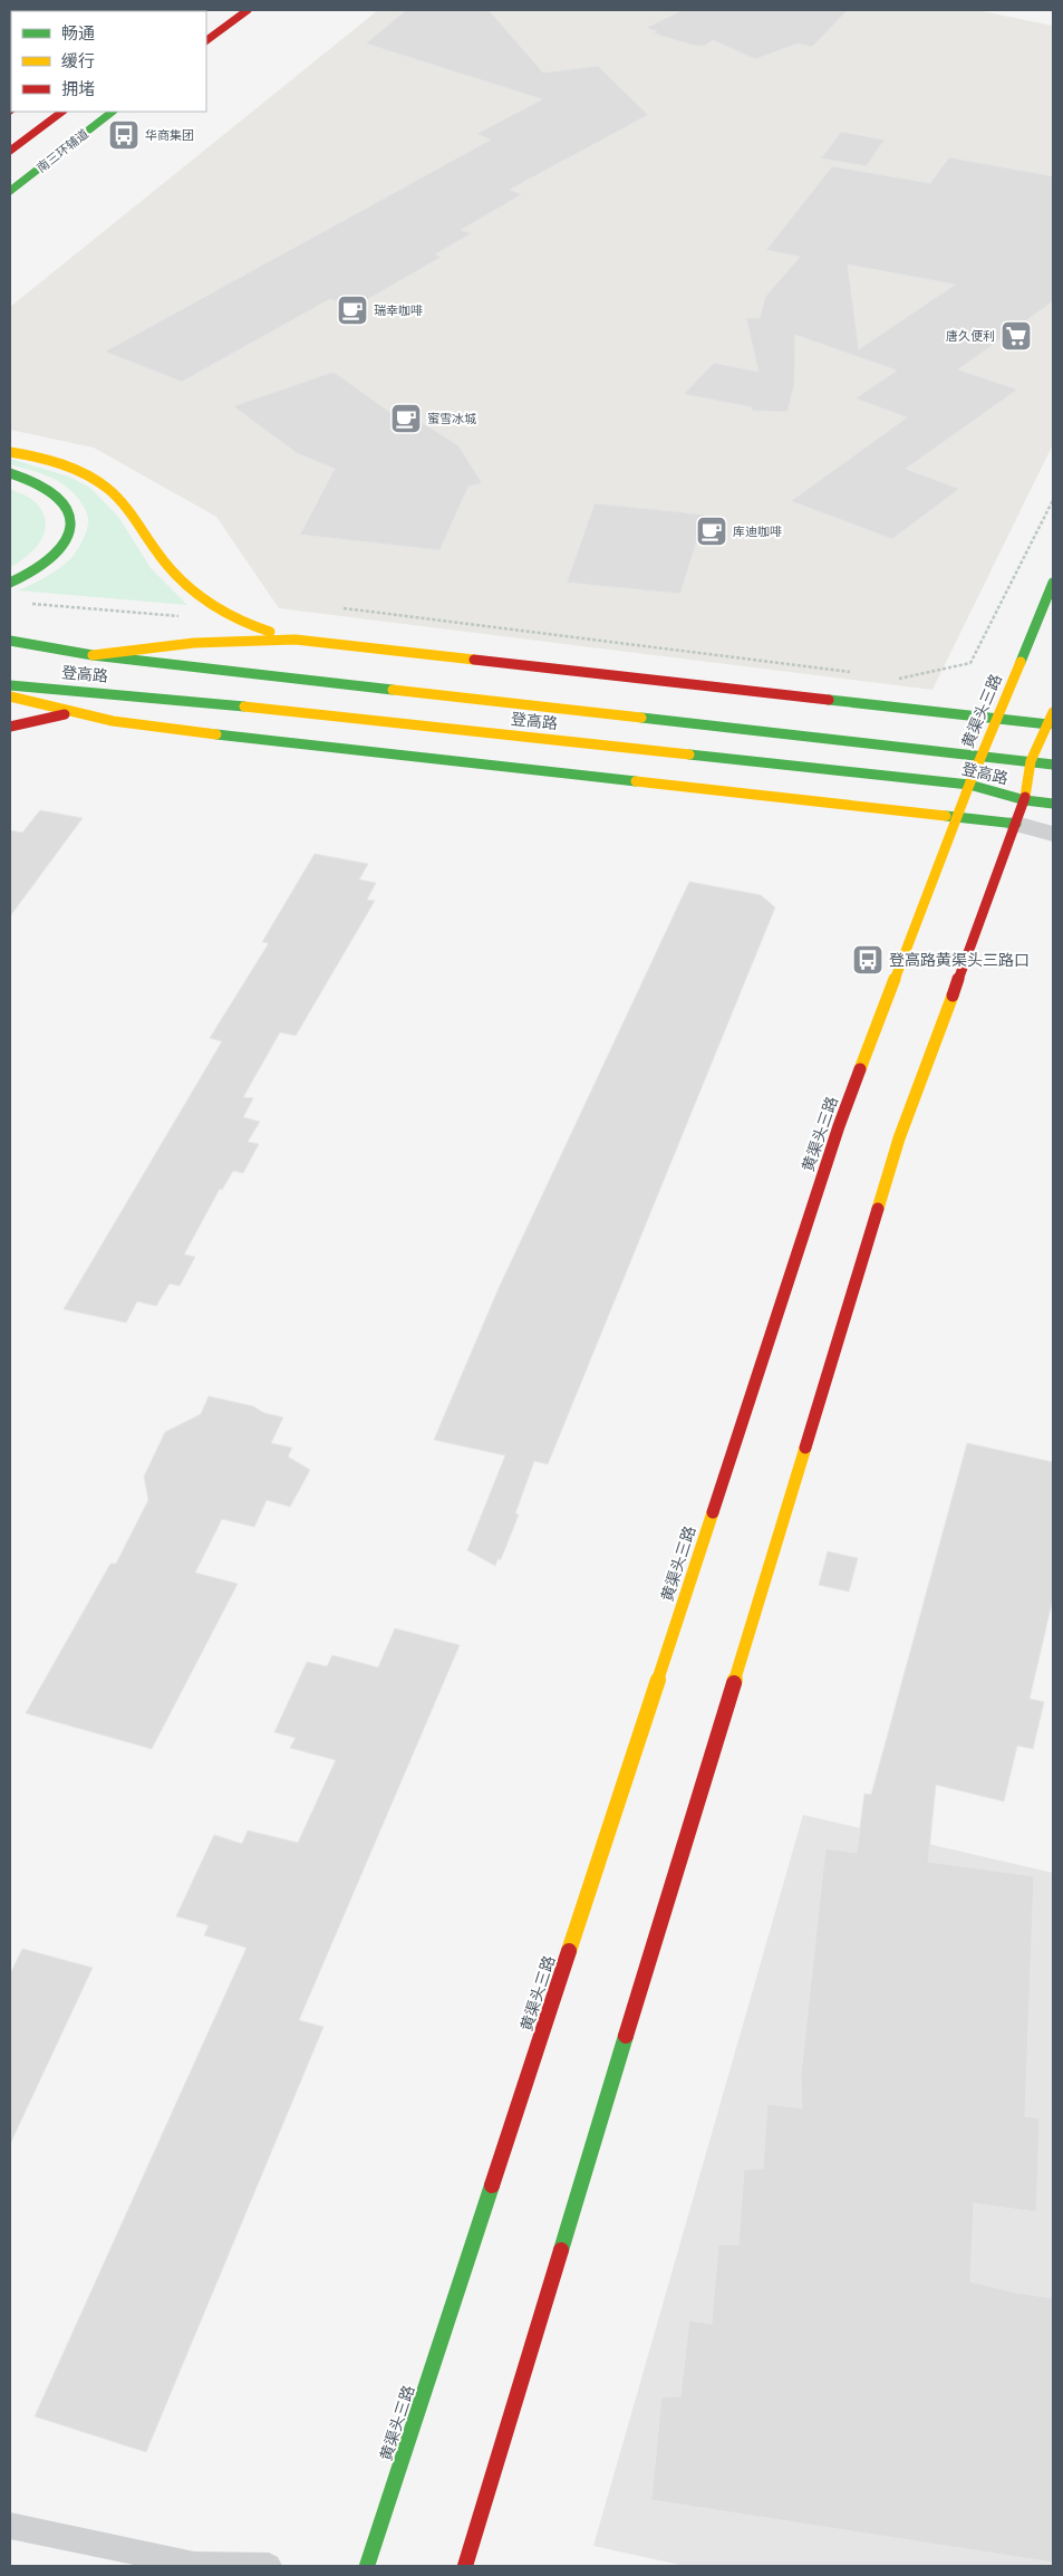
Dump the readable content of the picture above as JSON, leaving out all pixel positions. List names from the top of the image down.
{
  "streets": {
    "main road": ["南三环辅道", "登高路", "黄渠头三路"]
  },
  "crossings": [
    ["登高路", "黄渠头三路"]
  ],
  "places": {
    "bus stop": ["华商集团", "登高路黄渠头三路口"],
    "cafe": ["瑞幸咖啡", "蜜雪冰城", "库迪咖啡"],
    "supermarket": ["唐久便利"]
  },
  "legend": ["畅通", "缓行", "拥堵"]
}
